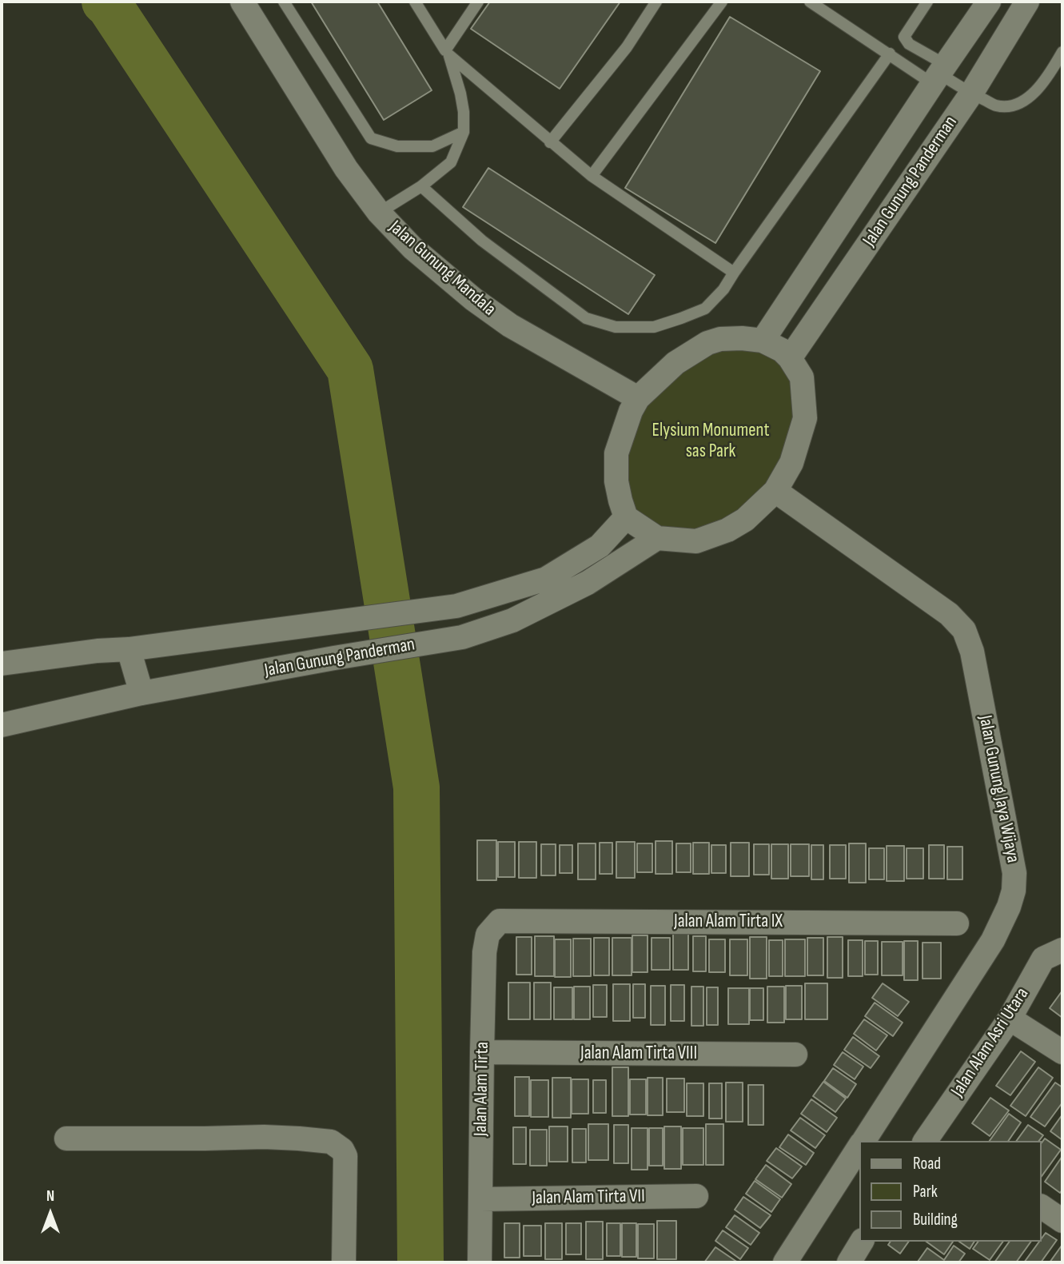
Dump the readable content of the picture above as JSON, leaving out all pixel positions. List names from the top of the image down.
{
  "streets": {
    "street": [
      "Jalan Gunung Panderman",
      "Jalan Gunung Mandala",
      "Jalan Gunung Jaya Wijaya",
      "Jalan Alam Tirta IX",
      "Jalan Alam Asri Utara",
      "Jalan Alam Tirta VIII",
      "Jalan Alam Tirta",
      "Jalan Alam Tirta VII"
    ]
  },
  "crossings": [
    ["Jalan Gunung Panderman", "Jalan Gunung Mandala"],
    ["Jalan Gunung Panderman", "Jalan Gunung Jaya Wijaya"],
    ["Jalan Gunung Mandala", "Jalan Gunung Jaya Wijaya"],
    ["Jalan Alam Tirta IX", "Jalan Alam Tirta"],
    ["Jalan Alam Tirta VIII", "Jalan Alam Tirta"],
    ["Jalan Alam Tirta", "Jalan Alam Tirta VII"]
  ],
  "parks": ["Elysium Monument sas Park"],
  "legend": ["Road", "Park", "Building"],
  "north": "top"
}
